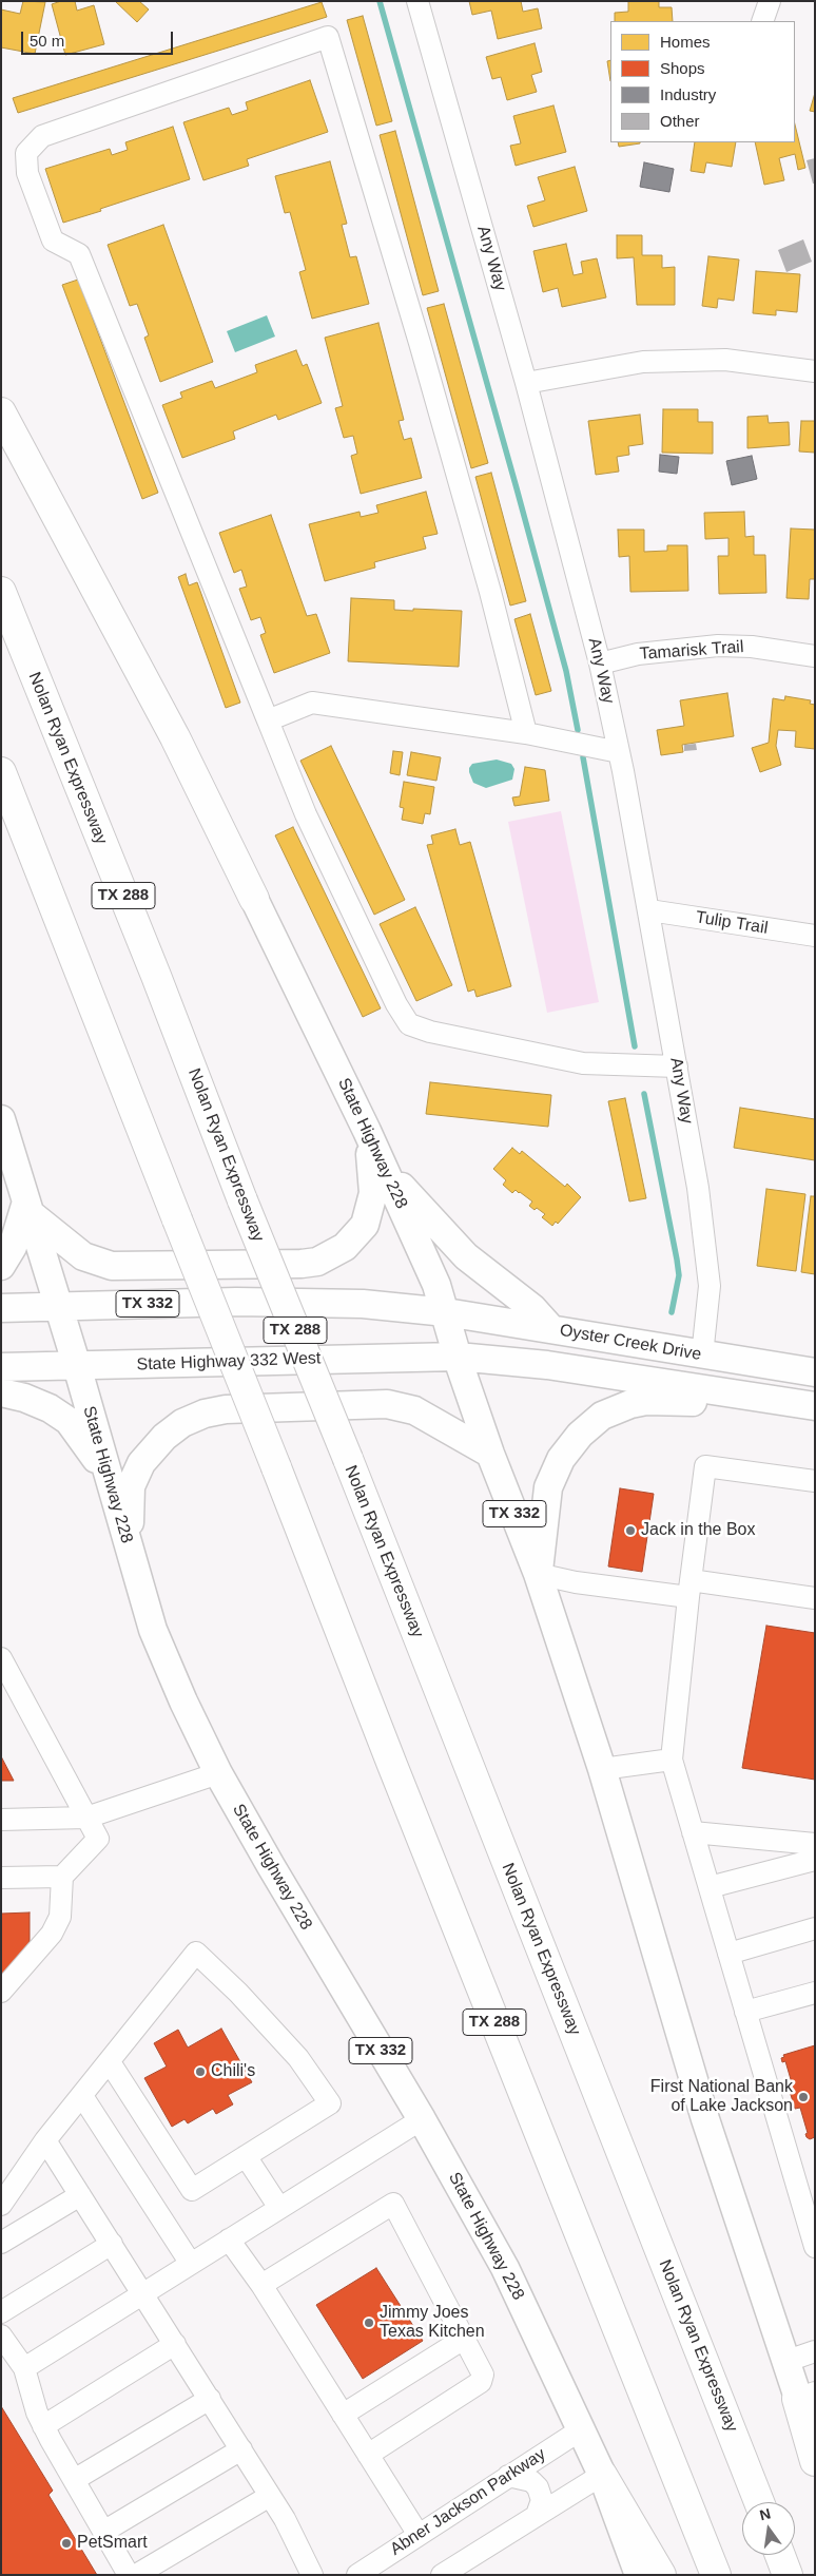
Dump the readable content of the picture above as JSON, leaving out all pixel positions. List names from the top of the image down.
{
  "streets": {
    "highway": ["Nolan Ryan Expressway", "TX 288"],
    "main road": [
      "State Highway 228",
      "TX 332",
      "Oyster Creek Drive",
      "State Highway 332 West"
    ],
    "street": [
      "Any Way",
      "Tamarisk Trail",
      "Tulip Trail",
      "Abner Jackson Parkway"
    ]
  },
  "crossings": [
    ["Any Way", "Tamarisk Trail"],
    ["Any Way", "Tulip Trail"],
    ["Any Way", "Oyster Creek Drive"],
    ["State Highway 228", "TX 332"],
    ["State Highway 228", "Oyster Creek Drive"],
    ["State Highway 228", "State Highway 332 West"],
    ["State Highway 228", "Abner Jackson Parkway"],
    ["TX 332", "Oyster Creek Drive"],
    ["Oyster Creek Drive", "State Highway 332 West"]
  ],
  "places": [
    "Jack in the Box",
    "Chili's",
    "First National Bank of Lake Jackson",
    "Jimmy Joes Texas Kitchen",
    "PetSmart"
  ],
  "legend": [
    "Homes",
    "Shops",
    "Industry",
    "Other"
  ],
  "scale_bar": "50 m",
  "north": "top"
}
